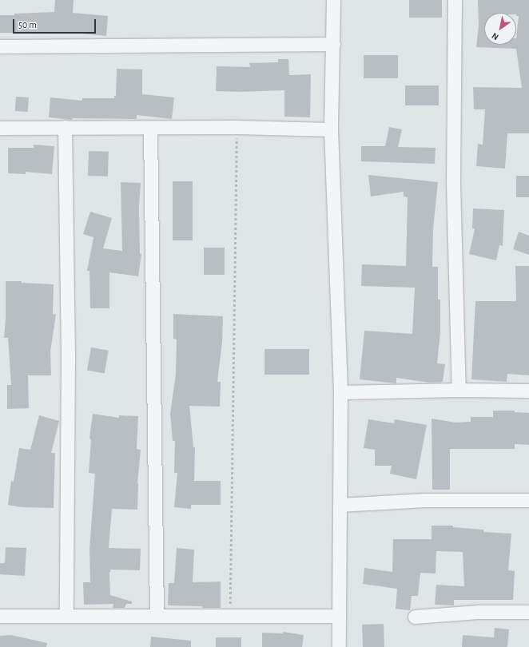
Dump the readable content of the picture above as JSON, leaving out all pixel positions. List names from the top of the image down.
{
  "scale_bar": "50 m",
  "north": "bottom left"
}
